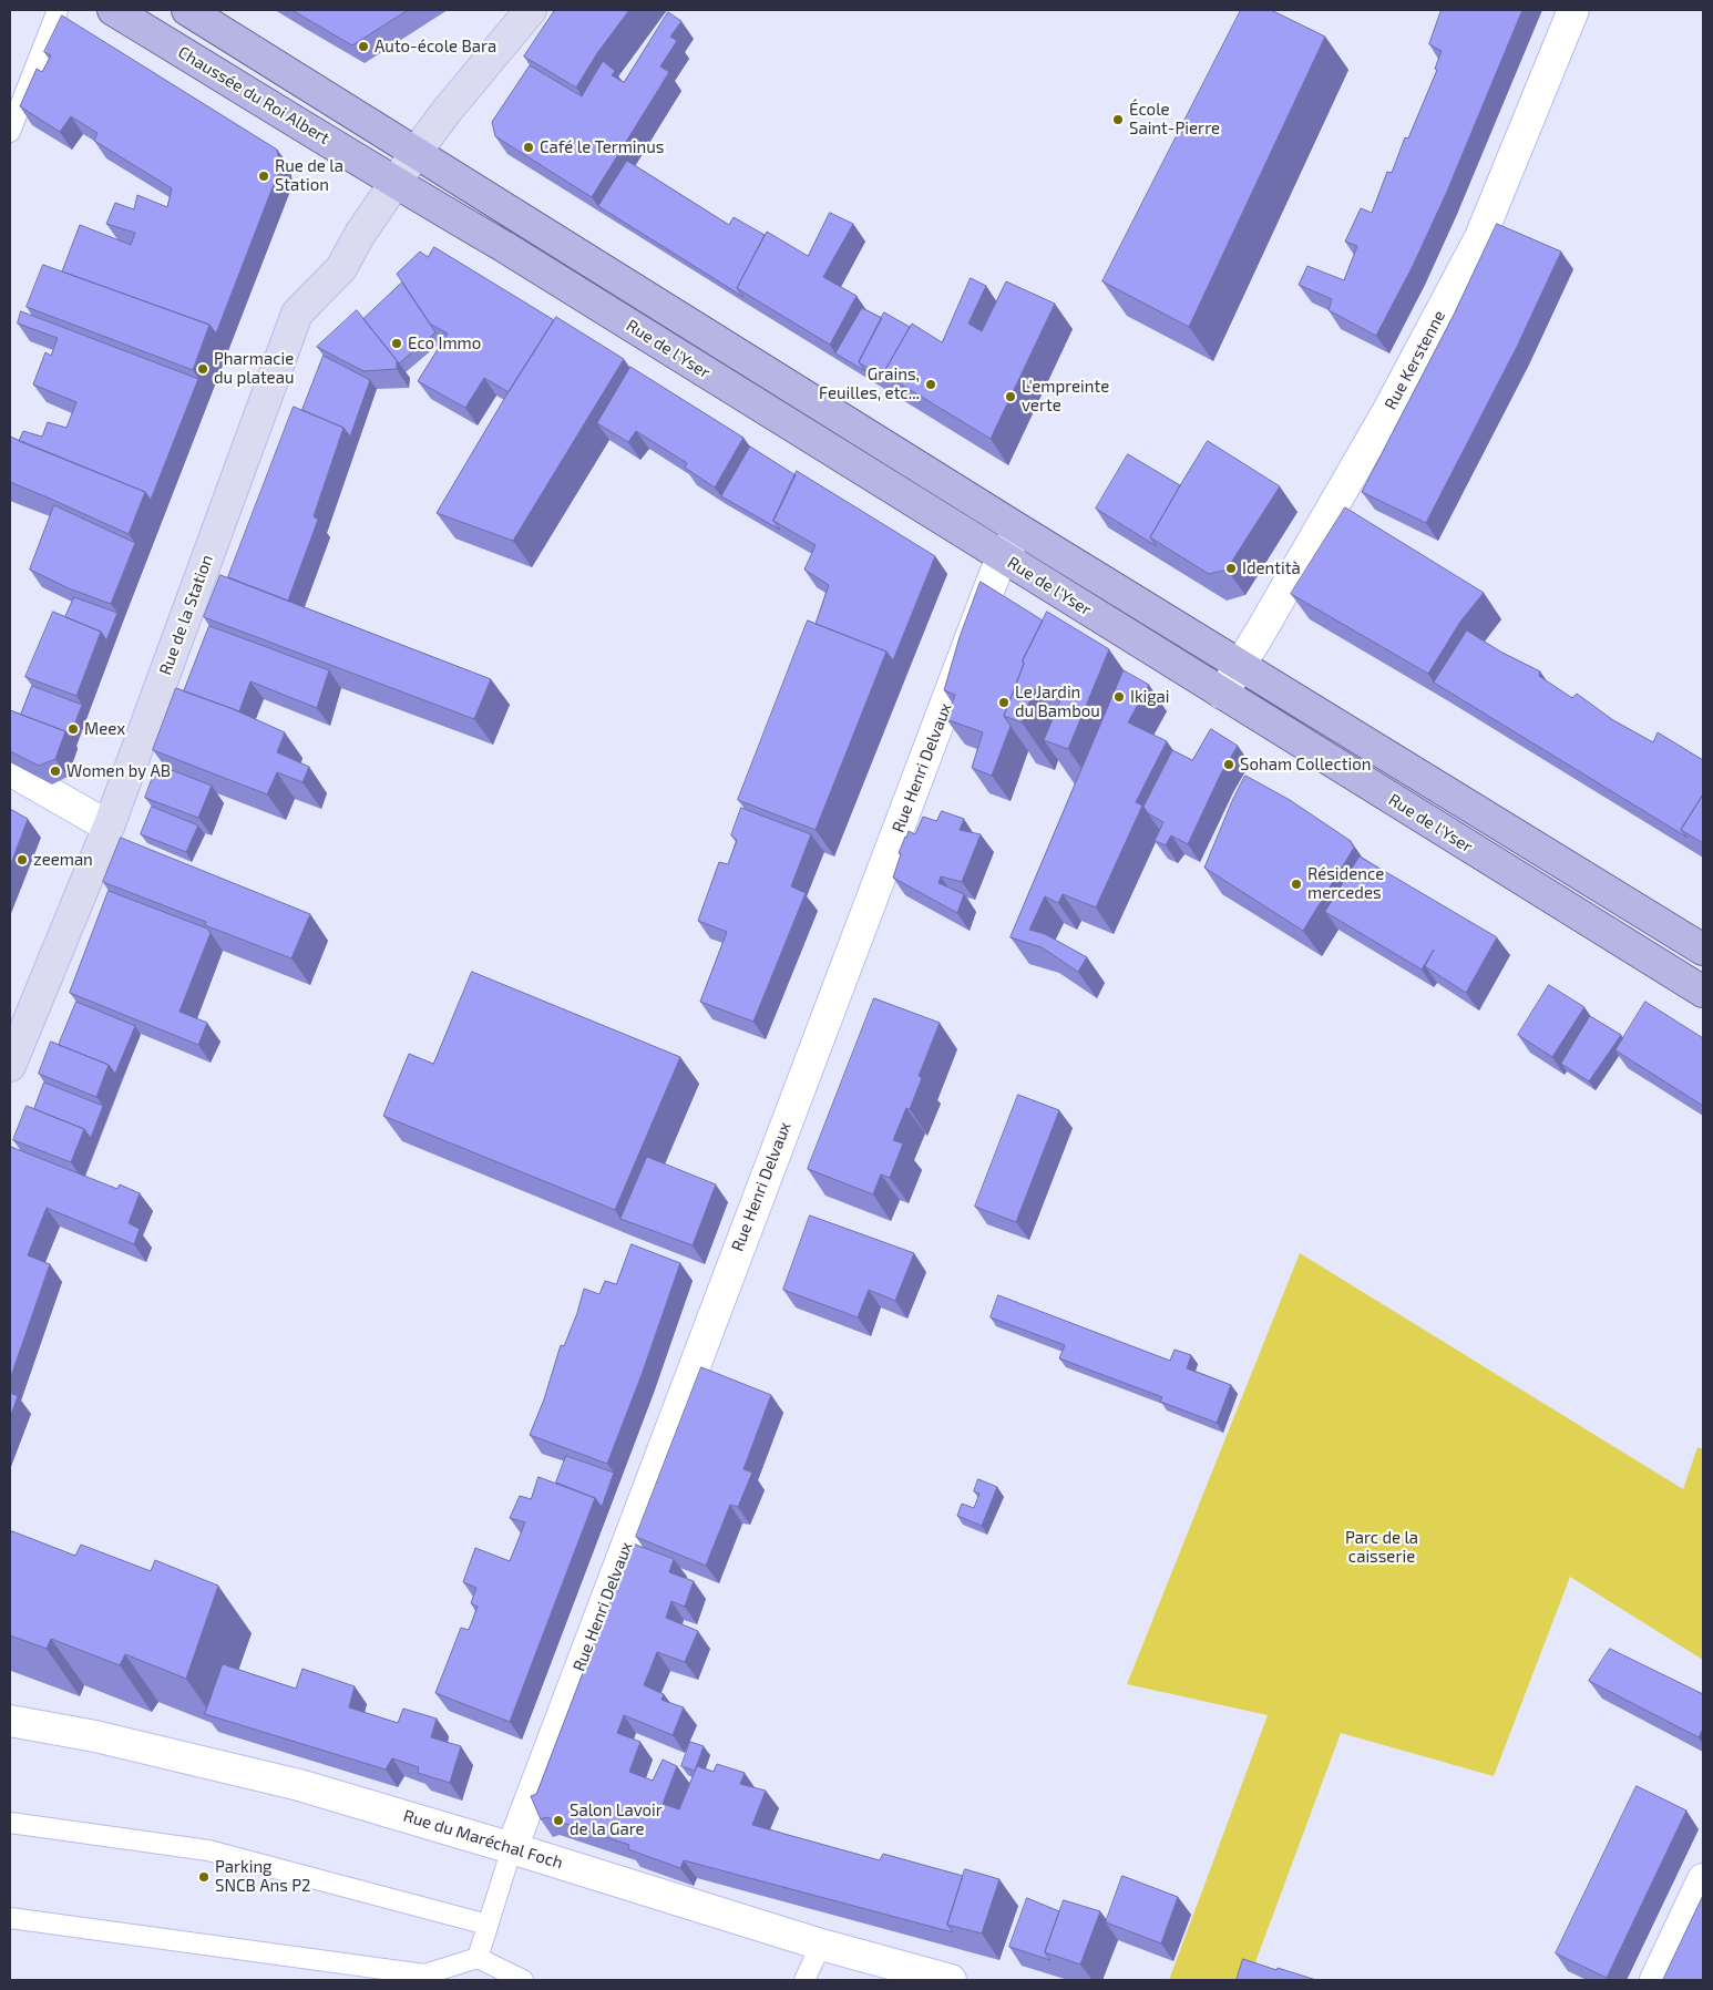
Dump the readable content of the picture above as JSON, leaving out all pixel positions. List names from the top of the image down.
{
  "streets": {
    "main road": ["Chaussée du Roi Albert", "Rue de l'Yser"],
    "street": [
      "Rue Kerstenne",
      "Rue de la Station",
      "Rue Henri Delvaux",
      "Rue du Maréchal Foch"
    ]
  },
  "crossings": [
    ["Chaussée du Roi Albert", "Rue de l'Yser"],
    ["Chaussée du Roi Albert", "Rue de la Station"],
    ["Rue de l'Yser", "Rue Kerstenne"],
    ["Rue de l'Yser", "Rue de la Station"],
    ["Rue de l'Yser", "Rue Henri Delvaux"],
    ["Rue Henri Delvaux", "Rue du Maréchal Foch"]
  ],
  "parks": ["Parc de la caisserie"],
  "places": [
    "Auto-école Bara",
    "École Saint-Pierre",
    "Café le Terminus",
    "Rue de la Station",
    "Eco Immo",
    "Pharmacie du plateau",
    "Grains, Feuilles, etc...",
    "L'empreinte verte",
    "Identità",
    "Ikigai",
    "Le Jardin du Bambou",
    "Meex",
    "Soham Collection",
    "Women by AB",
    "zeeman",
    "Résidence mercedes",
    "Salon Lavoir de la Gare",
    "Parking SNCB Ans P2"
  ]
}
